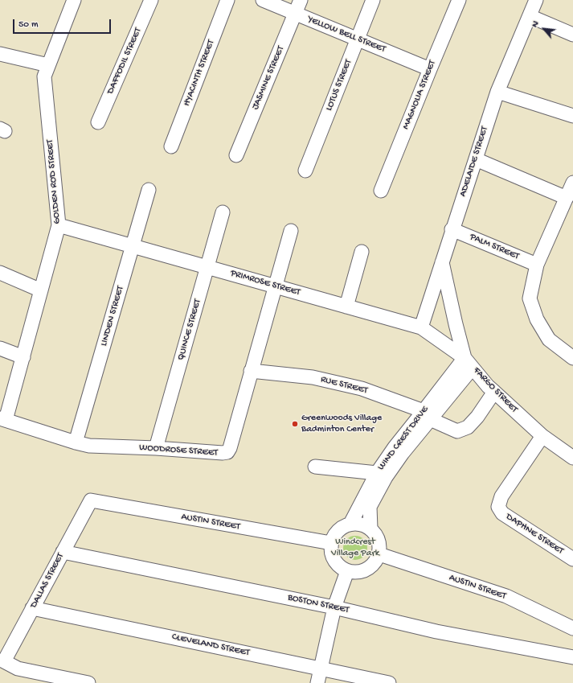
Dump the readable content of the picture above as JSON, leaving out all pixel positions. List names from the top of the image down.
{
  "streets": {
    "street": [
      "YELLOW BELL STREET",
      "DAFFODIL STREET",
      "HYACINTH STREET",
      "JASMINE STREET",
      "LOTUS STREET",
      "MAGNOLIA STREET",
      "ADELAIDE STREET",
      "GOLDEN ROD STREET",
      "PALM STREET",
      "PRIMROSE STREET",
      "LINDEN STREET",
      "QUINCE STREET",
      "RUE STREET",
      "FARGO STREET",
      "WIND CREST DRIVE",
      "WOODROSE STREET",
      "AUSTIN STREET",
      "DAPHNE STREET",
      "DALLAS STREET",
      "BOSTON STREET",
      "CLEVELAND STREET"
    ]
  },
  "crossings": [
    ["YELLOW BELL STREET", "JASMINE STREET"],
    ["YELLOW BELL STREET", "LOTUS STREET"],
    ["YELLOW BELL STREET", "MAGNOLIA STREET"],
    ["ADELAIDE STREET", "PALM STREET"],
    ["ADELAIDE STREET", "PRIMROSE STREET"],
    ["ADELAIDE STREET", "FARGO STREET"],
    ["GOLDEN ROD STREET", "PRIMROSE STREET"],
    ["GOLDEN ROD STREET", "WOODROSE STREET"],
    ["PRIMROSE STREET", "LINDEN STREET"],
    ["PRIMROSE STREET", "QUINCE STREET"],
    ["PRIMROSE STREET", "FARGO STREET"],
    ["PRIMROSE STREET", "WIND CREST DRIVE"],
    ["PRIMROSE STREET", "WOODROSE STREET"],
    ["LINDEN STREET", "WOODROSE STREET"],
    ["QUINCE STREET", "WOODROSE STREET"],
    ["RUE STREET", "FARGO STREET"],
    ["RUE STREET", "WIND CREST DRIVE"],
    ["RUE STREET", "WOODROSE STREET"],
    ["FARGO STREET", "WIND CREST DRIVE"],
    ["FARGO STREET", "DAPHNE STREET"],
    ["WIND CREST DRIVE", "AUSTIN STREET"],
    ["AUSTIN STREET", "DALLAS STREET"],
    ["DALLAS STREET", "BOSTON STREET"],
    ["DALLAS STREET", "CLEVELAND STREET"]
  ],
  "parks": ["Windcrest Village Park"],
  "places": ["Greenwoods Village Badminton Center"],
  "scale_bar": "50 m",
  "north": "top left"
}
